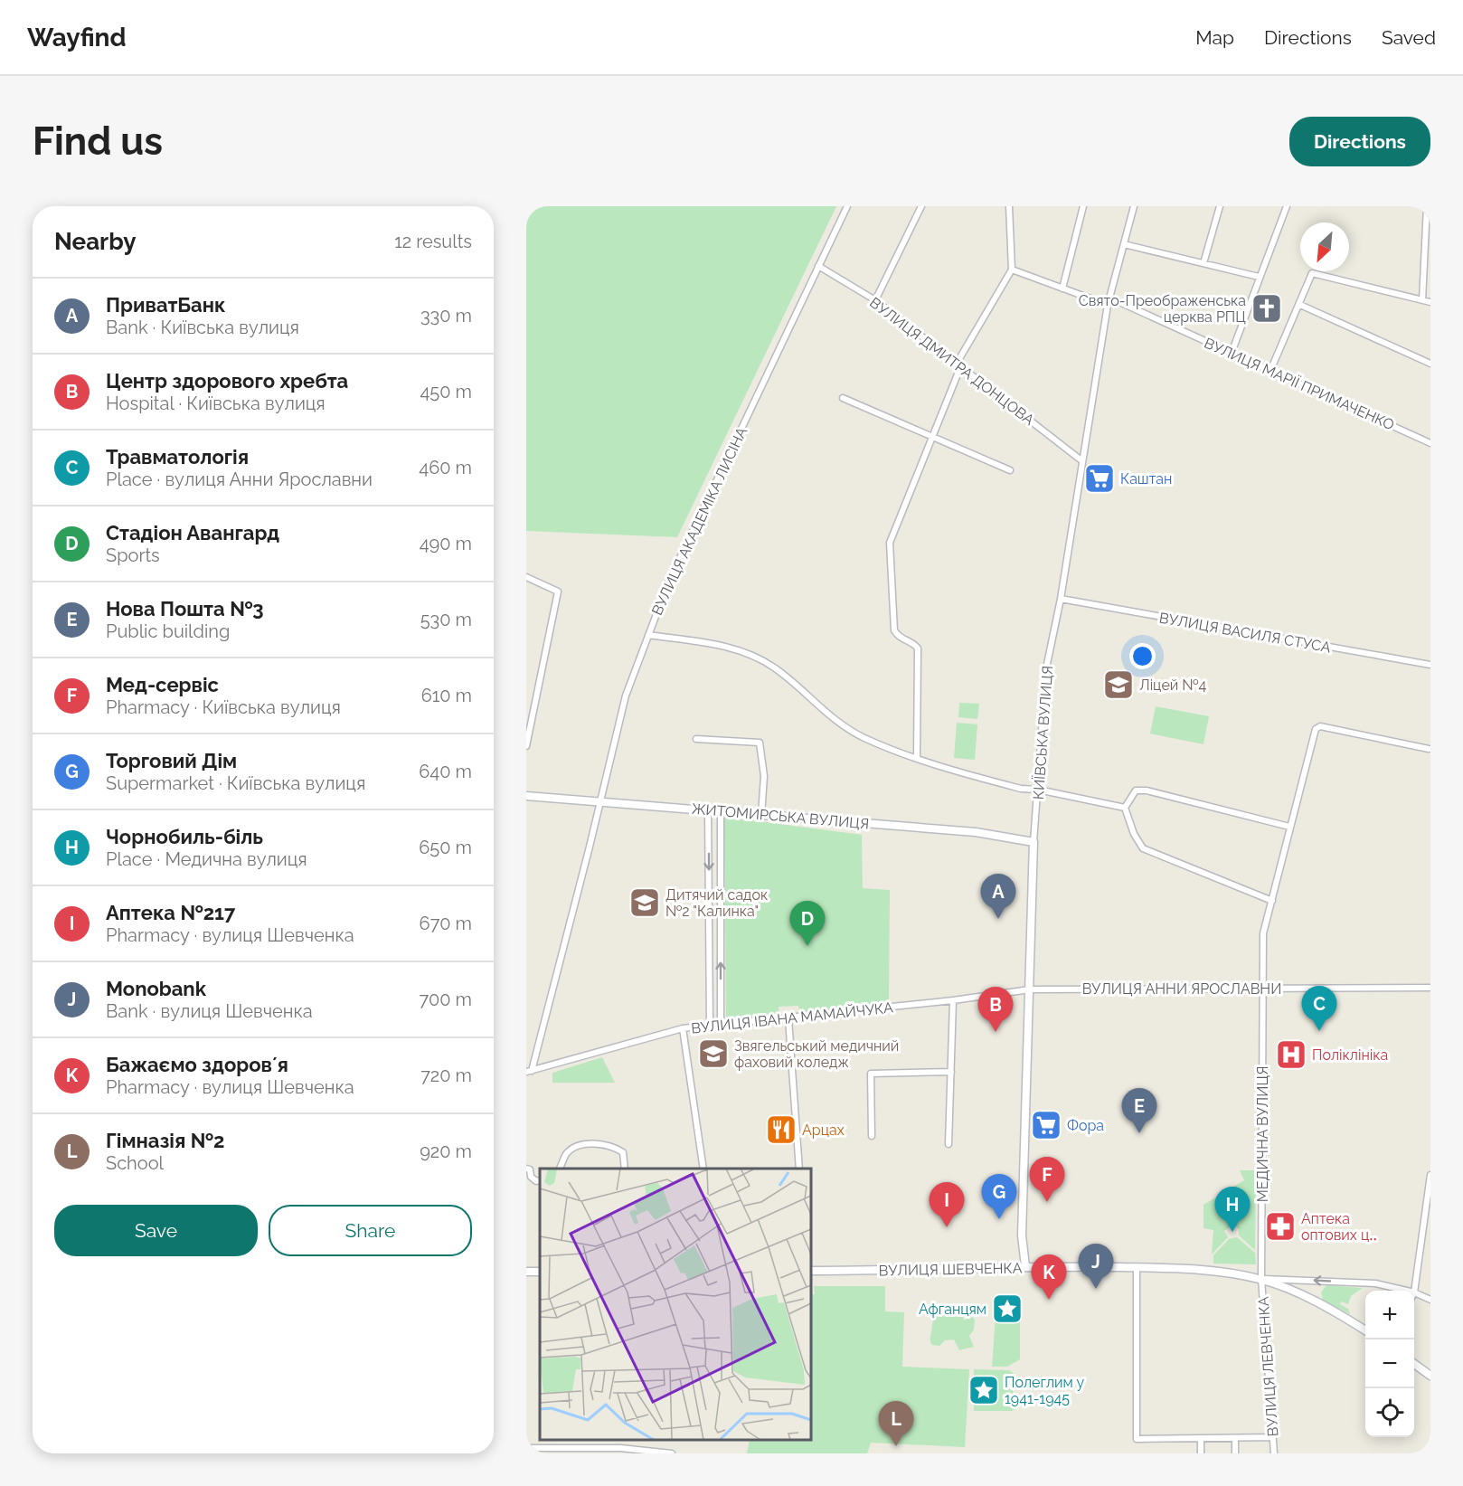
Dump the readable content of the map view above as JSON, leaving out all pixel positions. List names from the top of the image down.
{
  "streets": {
    "main road": ["КИЇВСЬКА ВУЛИЦЯ", "ЖИТОМИРСЬКА ВУЛИЦЯ", "ВУЛИЦЯ ШЕВЧЕНКА"],
    "street": [
      "ВУЛИЦЯ ДМИТРА ДОНЦОВА",
      "ВУЛИЦЯ МАРІЇ ПРИМАЧЕНКО",
      "ВУЛИЦЯ АКАДЕМІКА ЛИСІНА",
      "ВУЛИЦЯ ВАСИЛЯ СТУСА",
      "ВУЛИЦЯ АННИ ЯРОСЛАВНИ",
      "ВУЛИЦЯ ІВАНА МАМАЙЧУКА",
      "МЕДИЧНА ВУЛИЦЯ",
      "ВУЛИЦЯ ЛЕВЧЕНКА"
    ]
  },
  "crossings": [
    ["ВУЛИЦЯ ДМИТРА ДОНЦОВА", "ВУЛИЦЯ АКАДЕМІКА ЛИСІНА"],
    ["ВУЛИЦЯ ДМИТРА ДОНЦОВА", "КИЇВСЬКА ВУЛИЦЯ"],
    ["ВУЛИЦЯ МАРІЇ ПРИМАЧЕНКО", "КИЇВСЬКА ВУЛИЦЯ"],
    ["ВУЛИЦЯ АКАДЕМІКА ЛИСІНА", "ЖИТОМИРСЬКА ВУЛИЦЯ"],
    ["ВУЛИЦЯ АКАДЕМІКА ЛИСІНА", "ВУЛИЦЯ ІВАНА МАМАЙЧУКА"],
    ["ВУЛИЦЯ ВАСИЛЯ СТУСА", "КИЇВСЬКА ВУЛИЦЯ"],
    ["КИЇВСЬКА ВУЛИЦЯ", "ЖИТОМИРСЬКА ВУЛИЦЯ"],
    ["КИЇВСЬКА ВУЛИЦЯ", "ВУЛИЦЯ АННИ ЯРОСЛАВНИ"],
    ["КИЇВСЬКА ВУЛИЦЯ", "ВУЛИЦЯ ІВАНА МАМАЙЧУКА"],
    ["КИЇВСЬКА ВУЛИЦЯ", "ВУЛИЦЯ ШЕВЧЕНКА"],
    ["ВУЛИЦЯ АННИ ЯРОСЛАВНИ", "ВУЛИЦЯ ІВАНА МАМАЙЧУКА"],
    ["ВУЛИЦЯ АННИ ЯРОСЛАВНИ", "МЕДИЧНА ВУЛИЦЯ"],
    ["МЕДИЧНА ВУЛИЦЯ", "ВУЛИЦЯ ШЕВЧЕНКА"],
    ["МЕДИЧНА ВУЛИЦЯ", "ВУЛИЦЯ ЛЕВЧЕНКА"],
    ["ВУЛИЦЯ ШЕВЧЕНКА", "ВУЛИЦЯ ЛЕВЧЕНКА"]
  ],
  "places": {
    "church": ["Свято-Преображенська церква РПЦ"],
    "supermarket": ["Каштан", "Фора"],
    "school or university": ["Ліцей №4", "Дитячий садок №2 \"Калинка\"", "Звягельський медичний фаховий коледж"],
    "hospital": ["Поліклініка"],
    "restaurant": ["Арцах"],
    "pharmacy": ["Аптека оптових ц‥"],
    "place": ["Афганцям", "Полеглим у 1941-1945"]
  },
  "north": "bottom left",
  "page": {
    "header": "Wayfind",
    "nav": ["Map", "Directions", "Saved"],
    "buttons": [
      "Directions",
      ["Save", "Share"]
    ],
    "title": "Find us",
    "heading": ["Nearby", "12 results"],
    "list": [
      {
        "mark": "A",
        "name": "ПриватБанк",
        "note": "Bank · Київська вулиця",
        "value": "330 m"
      },
      {
        "mark": "B",
        "name": "Центр здорового хребта",
        "note": "Hospital · Київська вулиця",
        "value": "450 m"
      },
      {
        "mark": "C",
        "name": "Травматологія",
        "note": "Place · вулиця Анни Ярославни",
        "value": "460 m"
      },
      {
        "mark": "D",
        "name": "Стадіон Авангард",
        "note": "Sports",
        "value": "490 m"
      },
      {
        "mark": "E",
        "name": "Нова Пошта №3",
        "note": "Public building",
        "value": "530 m"
      },
      {
        "mark": "F",
        "name": "Мед-сервіс",
        "note": "Pharmacy · Київська вулиця",
        "value": "610 m"
      },
      {
        "mark": "G",
        "name": "Торговий Дім",
        "note": "Supermarket · Київська вулиця",
        "value": "640 m"
      },
      {
        "mark": "H",
        "name": "Чорнобиль-біль",
        "note": "Place · Медична вулиця",
        "value": "650 m"
      },
      {
        "mark": "I",
        "name": "Аптека №217",
        "note": "Pharmacy · вулиця Шевченка",
        "value": "670 m"
      },
      {
        "mark": "J",
        "name": "Monobank",
        "note": "Bank · вулиця Шевченка",
        "value": "700 m"
      },
      {
        "mark": "K",
        "name": "Бажаємо здоровʼя",
        "note": "Pharmacy · вулиця Шевченка",
        "value": "720 m"
      },
      {
        "mark": "L",
        "name": "Гімназія №2",
        "note": "School",
        "value": "920 m"
      }
    ],
    "pins": [
      "A",
      "D",
      "C",
      "B",
      "E",
      "F",
      "G",
      "I",
      "H",
      "J",
      "K",
      "L"
    ],
    "map_buttons": ["+", "−"]
  }
}
